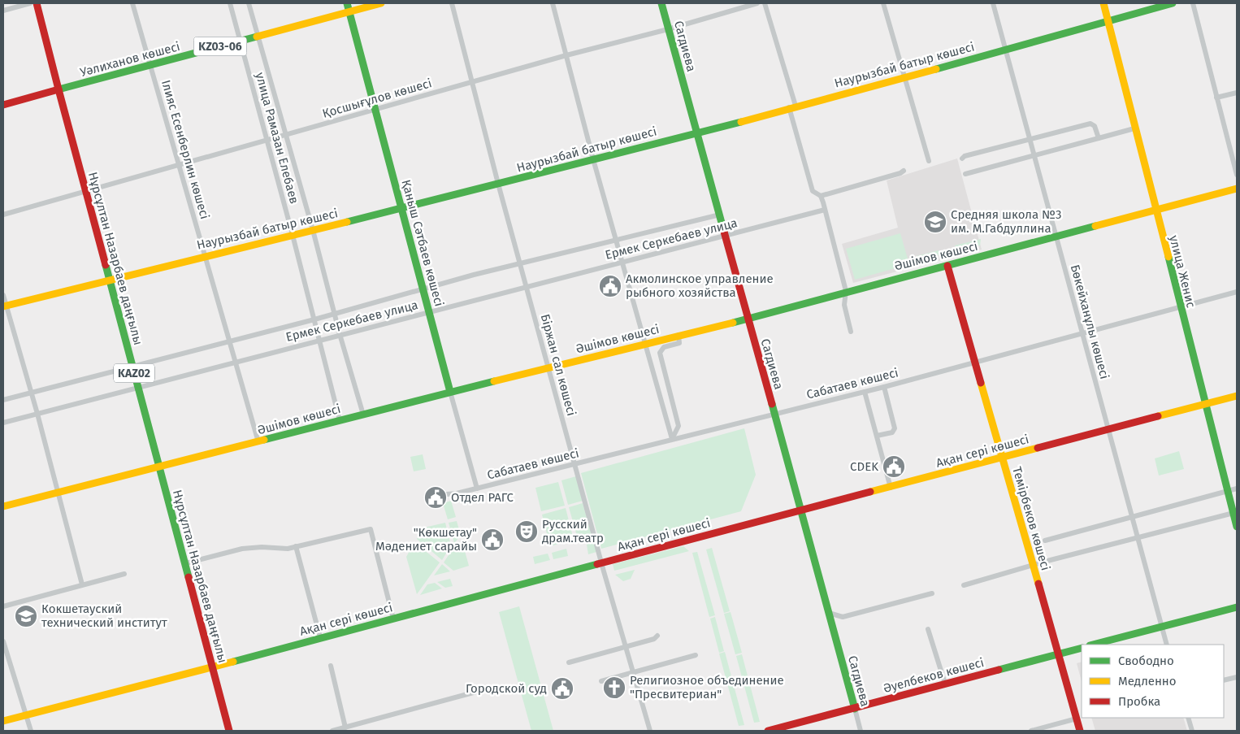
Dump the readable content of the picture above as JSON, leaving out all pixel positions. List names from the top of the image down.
{
  "streets": {
    "main road": [
      "KZ03-06",
      "Сагдиева",
      "Уәлиханов көшесі",
      "Наурызбай батыр көшесі",
      "Қаныш Сәтбаев көшесі",
      "Әшімов көшесі",
      "Нұрсұлтан Назарбаев даңғылы",
      "улица Женис",
      "KАZ02",
      "Ақан сері көшесі",
      "Темірбеков көшесі",
      "Әуелбеков көшесі"
    ],
    "street": [
      "Қосшығұлов көшесі",
      "улица Рамазан Елебаев",
      "Ілияс Есенберлин көшесі",
      "Ермек Серкебаев улица",
      "Бөкейханұлы көшесі",
      "Біржан сал көшесі",
      "Сабатаев көшесі"
    ]
  },
  "crossings": [
    ["Сагдиева", "Наурызбай батыр көшесі"],
    ["Сагдиева", "Қосшығұлов көшесі"],
    ["Сагдиева", "Ермек Серкебаев улица"],
    ["Сагдиева", "Әшімов көшесі"],
    ["Сагдиева", "Сабатаев көшесі"],
    ["Сагдиева", "Ақан сері көшесі"],
    ["Сагдиева", "Әуелбеков көшесі"],
    ["Уәлиханов көшесі", "улица Рамазан Елебаев"],
    ["Уәлиханов көшесі", "Ілияс Есенберлин көшесі"],
    ["Уәлиханов көшесі", "Қаныш Сәтбаев көшесі"],
    ["Уәлиханов көшесі", "Нұрсұлтан Назарбаев даңғылы"],
    ["Наурызбай батыр көшесі", "улица Рамазан Елебаев"],
    ["Наурызбай батыр көшесі", "Ілияс Есенберлин көшесі"],
    ["Наурызбай батыр көшесі", "Қаныш Сәтбаев көшесі"],
    ["Наурызбай батыр көшесі", "Нұрсұлтан Назарбаев даңғылы"],
    ["Наурызбай батыр көшесі", "улица Женис"],
    ["Наурызбай батыр көшесі", "Бөкейханұлы көшесі"],
    ["Наурызбай батыр көшесі", "Біржан сал көшесі"],
    ["Қосшығұлов көшесі", "улица Рамазан Елебаев"],
    ["Қосшығұлов көшесі", "Ілияс Есенберлин көшесі"],
    ["Қосшығұлов көшесі", "Қаныш Сәтбаев көшесі"],
    ["Қосшығұлов көшесі", "Нұрсұлтан Назарбаев даңғылы"],
    ["Қосшығұлов көшесі", "Біржан сал көшесі"],
    ["улица Рамазан Елебаев", "Ермек Серкебаев улица"],
    ["улица Рамазан Елебаев", "Әшімов көшесі"],
    ["Ілияс Есенберлин көшесі", "Ермек Серкебаев улица"],
    ["Ілияс Есенберлин көшесі", "Әшімов көшесі"],
    ["Ермек Серкебаев улица", "Қаныш Сәтбаев көшесі"],
    ["Ермек Серкебаев улица", "Нұрсұлтан Назарбаев даңғылы"],
    ["Ермек Серкебаев улица", "Біржан сал көшесі"],
    ["Қаныш Сәтбаев көшесі", "Әшімов көшесі"],
    ["Қаныш Сәтбаев көшесі", "Сабатаев көшесі"],
    ["Әшімов көшесі", "Нұрсұлтан Назарбаев даңғылы"],
    ["Әшімов көшесі", "улица Женис"],
    ["Әшімов көшесі", "Бөкейханұлы көшесі"],
    ["Әшімов көшесі", "Біржан сал көшесі"],
    ["Әшімов көшесі", "Темірбеков көшесі"],
    ["Нұрсұлтан Назарбаев даңғылы", "Ақан сері көшесі"],
    ["улица Женис", "Сабатаев көшесі"],
    ["улица Женис", "Ақан сері көшесі"],
    ["Бөкейханұлы көшесі", "Сабатаев көшесі"],
    ["Бөкейханұлы көшесі", "Ақан сері көшесі"],
    ["Біржан сал көшесі", "Сабатаев көшесі"],
    ["Біржан сал көшесі", "Ақан сері көшесі"],
    ["Сабатаев көшесі", "Темірбеков көшесі"],
    ["Ақан сері көшесі", "Темірбеков көшесі"],
    ["Темірбеков көшесі", "Әуелбеков көшесі"]
  ],
  "places": {
    "school or university": ["Средняя школа №3 им. М.Габдуллина", "Кокшетауский технический институт"],
    "public building": [
      "Акмолинское управление рыбного хозяйства",
      "CDEK",
      "Отдел РАГС",
      "\"Көкшетау\" Мәдениет сарайы",
      "Городской суд"
    ],
    "theatre": ["Русский драм.театр"],
    "church": ["Религиозное объединение \"Пресвитериан\""]
  },
  "legend": ["Свободно", "Медленно", "Пробка"]
}
